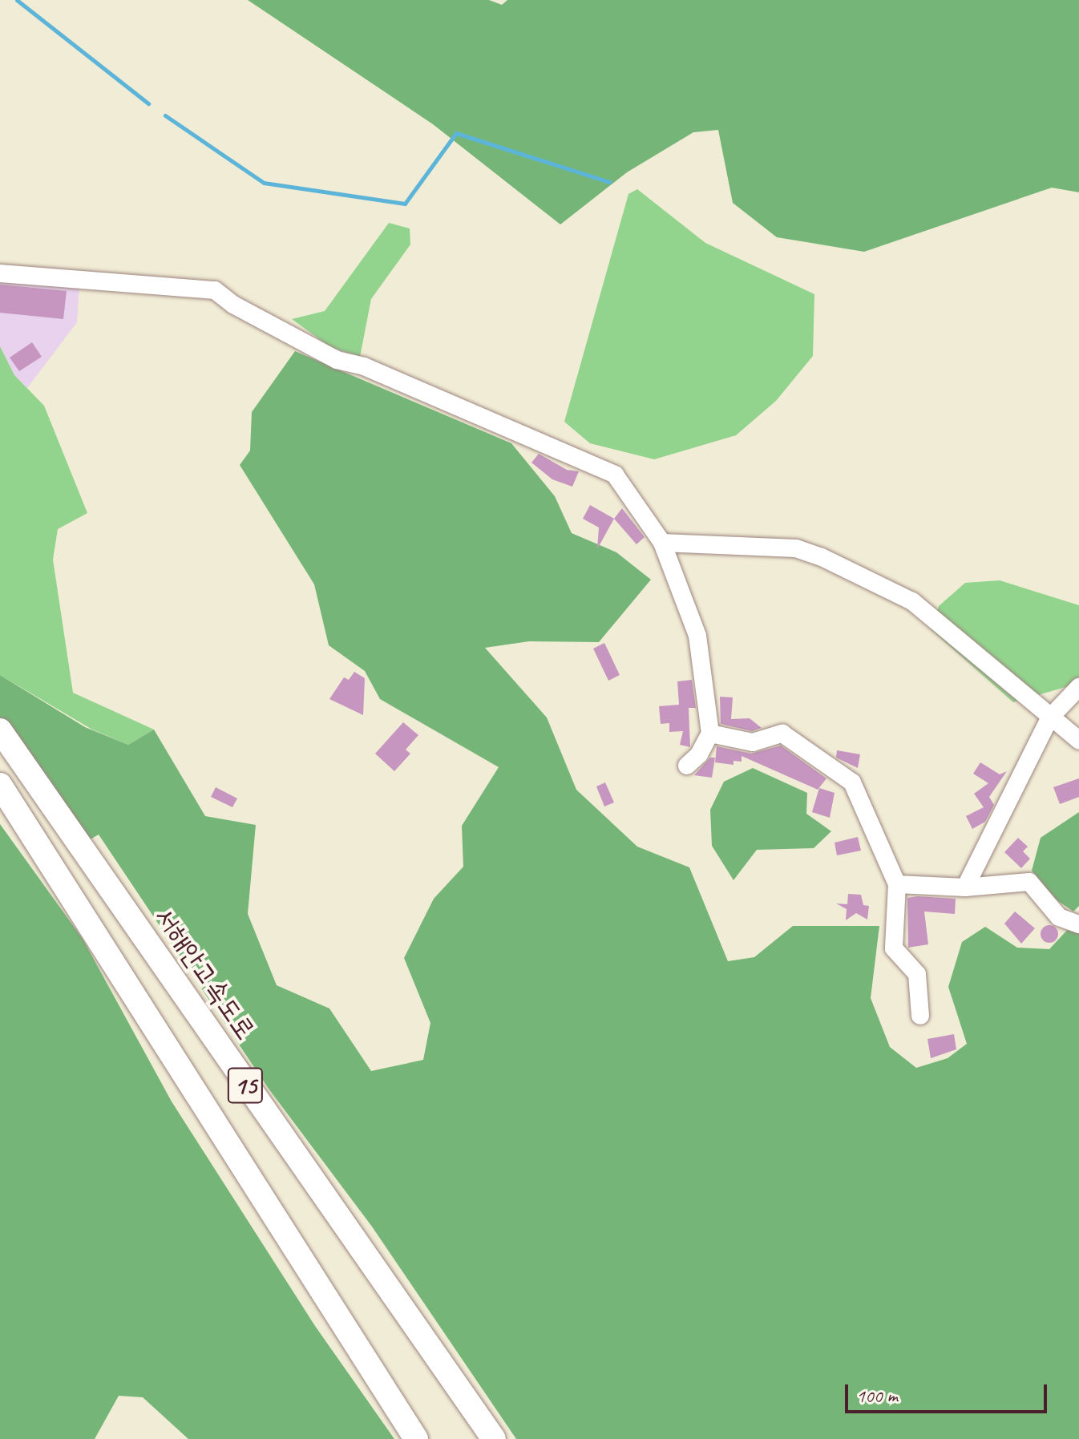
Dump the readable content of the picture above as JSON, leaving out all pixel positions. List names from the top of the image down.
{
  "streets": {
    "highway": ["서해안고속도로", "15"]
  },
  "scale_bar": "100 m"
}
